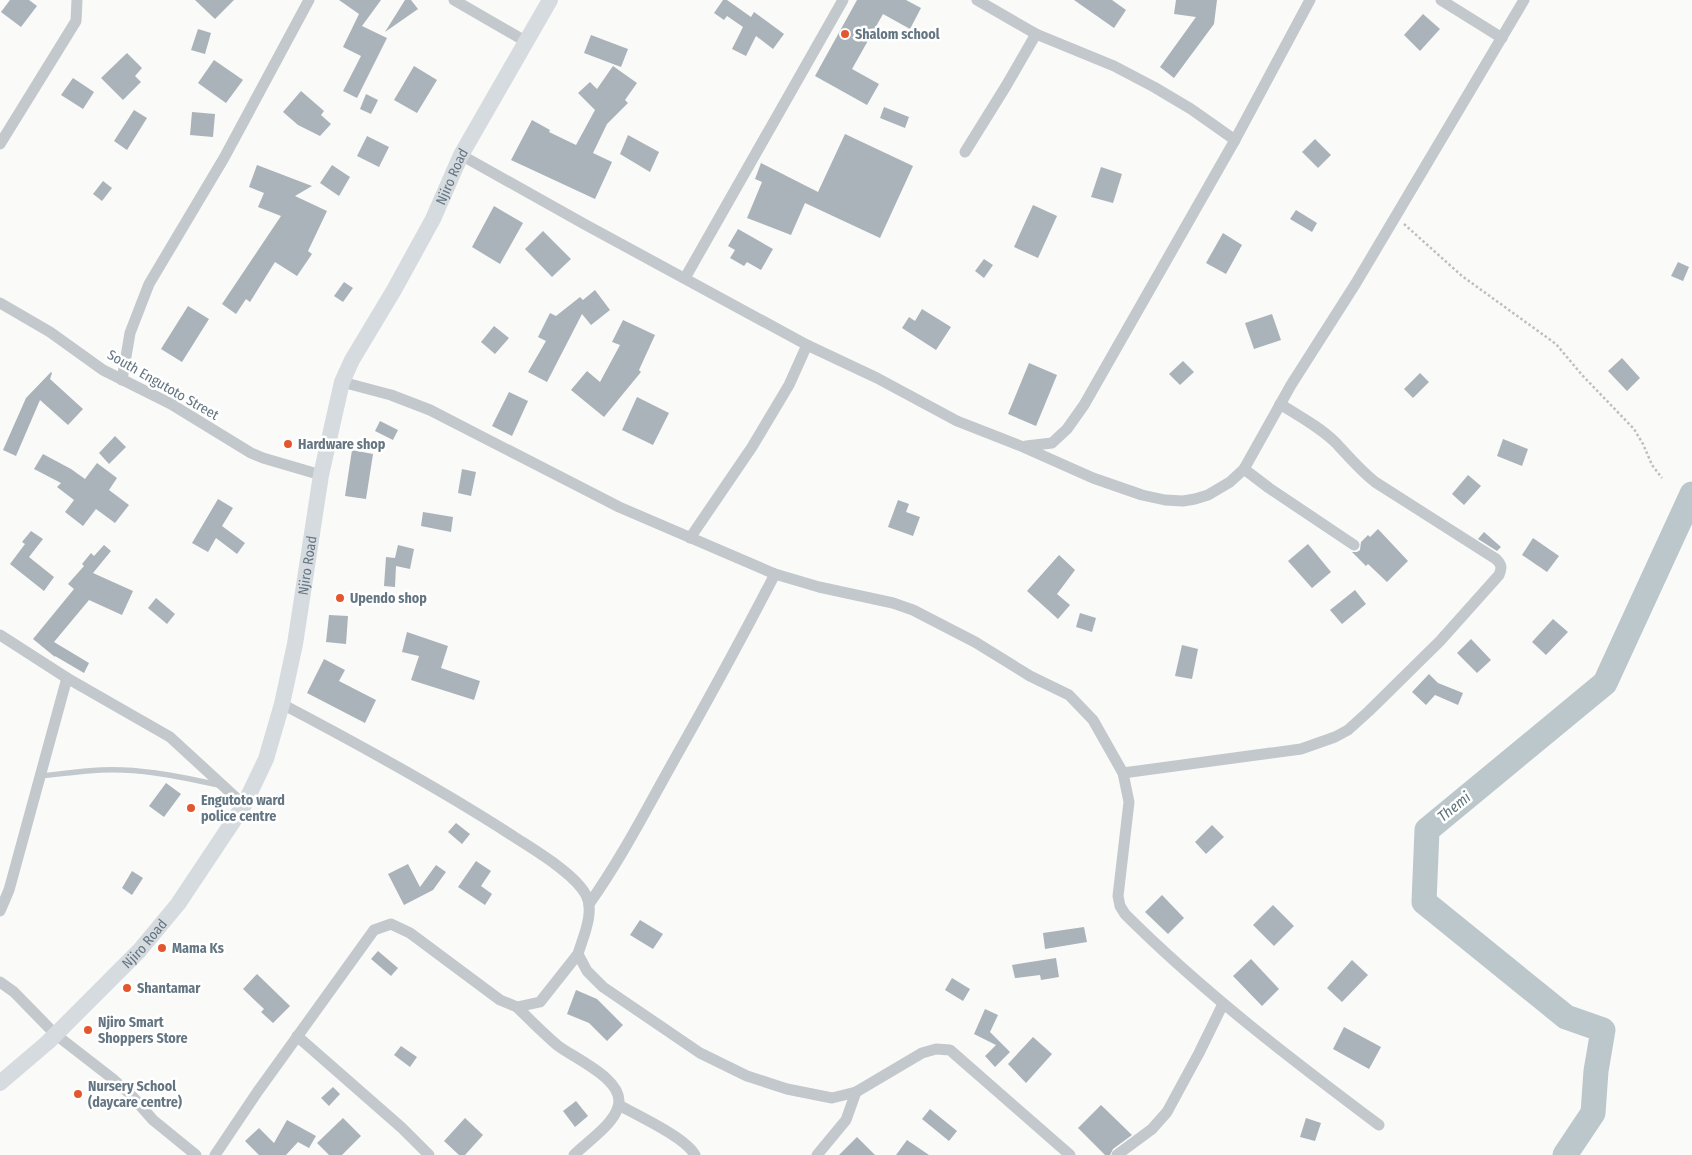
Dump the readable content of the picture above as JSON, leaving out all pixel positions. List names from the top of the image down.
{
  "streets": {
    "street": ["Njiro Road", "South Engutoto Street"]
  },
  "crossings": [
    ["Njiro Road", "South Engutoto Street"]
  ],
  "water": ["Themi"],
  "places": [
    "Shalom school",
    "Hardware shop",
    "Upendo shop",
    "Engutoto ward police centre",
    "Mama Ks",
    "Shantamar",
    "Njiro Smart Shoppers Store",
    "Nursery School (daycare centre)"
  ]
}
